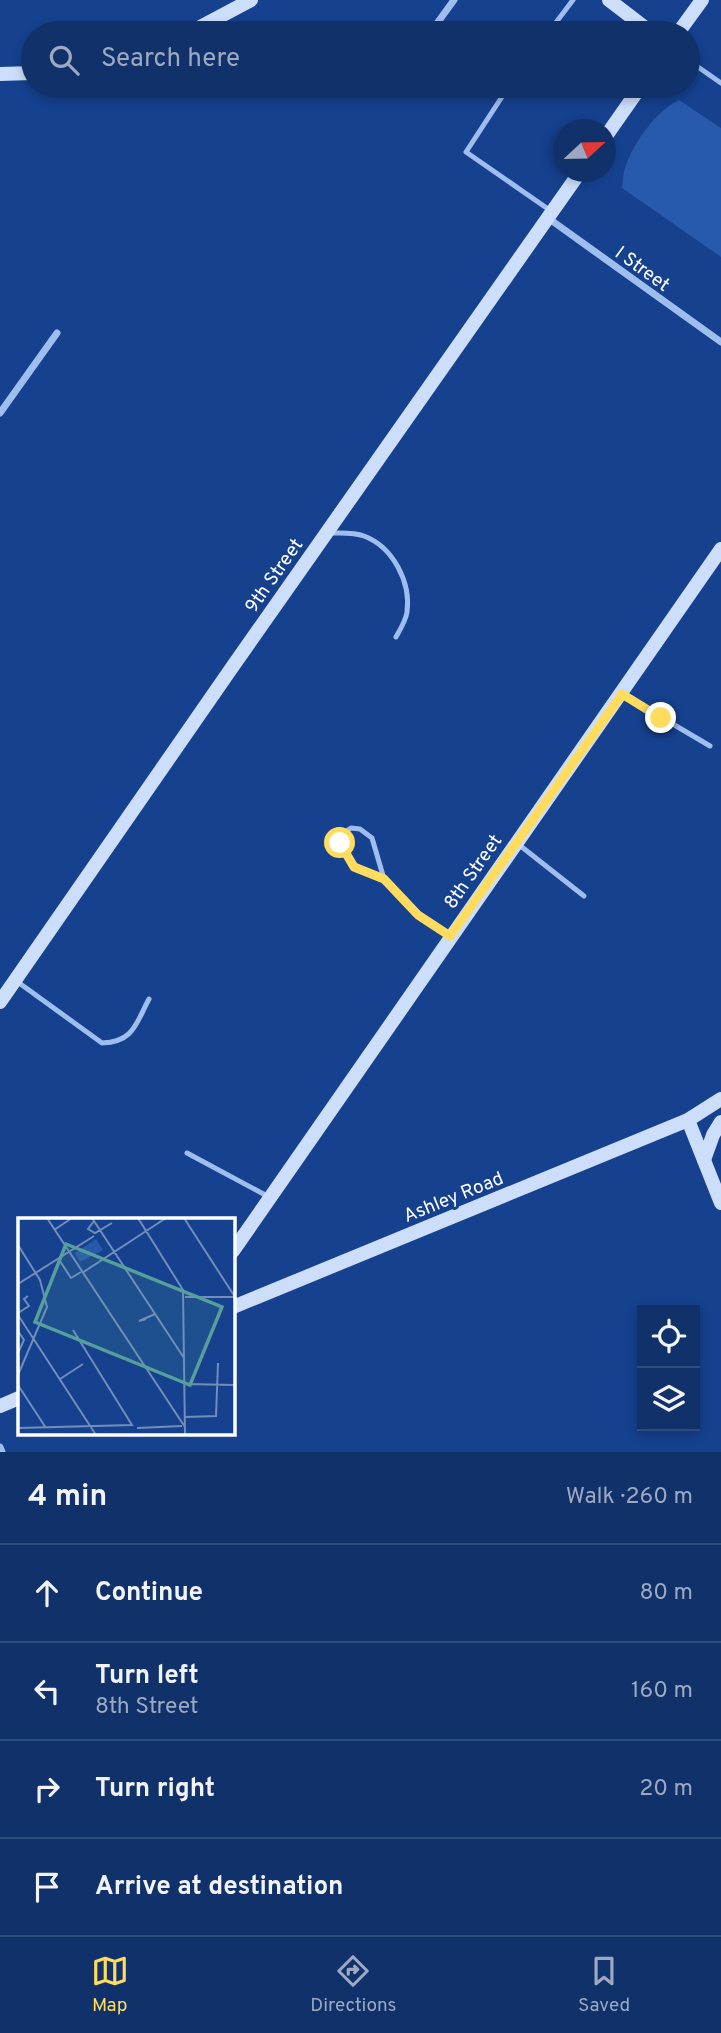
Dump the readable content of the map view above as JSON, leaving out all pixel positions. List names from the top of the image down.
{
  "streets": {
    "street": [
      "I Street",
      "9th Street",
      "8th Street",
      "Ashley Road"
    ]
  },
  "crossings": [
    ["I Street", "9th Street"]
  ],
  "north": "right",
  "page": {
    "search": "Search here",
    "heading": ["4 min", "Walk · 260 m"],
    "list": [
      ["Continue", "80 m"],
      ["Turn left", "8th Street", "160 m"],
      ["Turn right", "20 m"],
      "Arrive at destination"
    ],
    "nav": ["Map", "Directions", "Saved"]
  }
}
